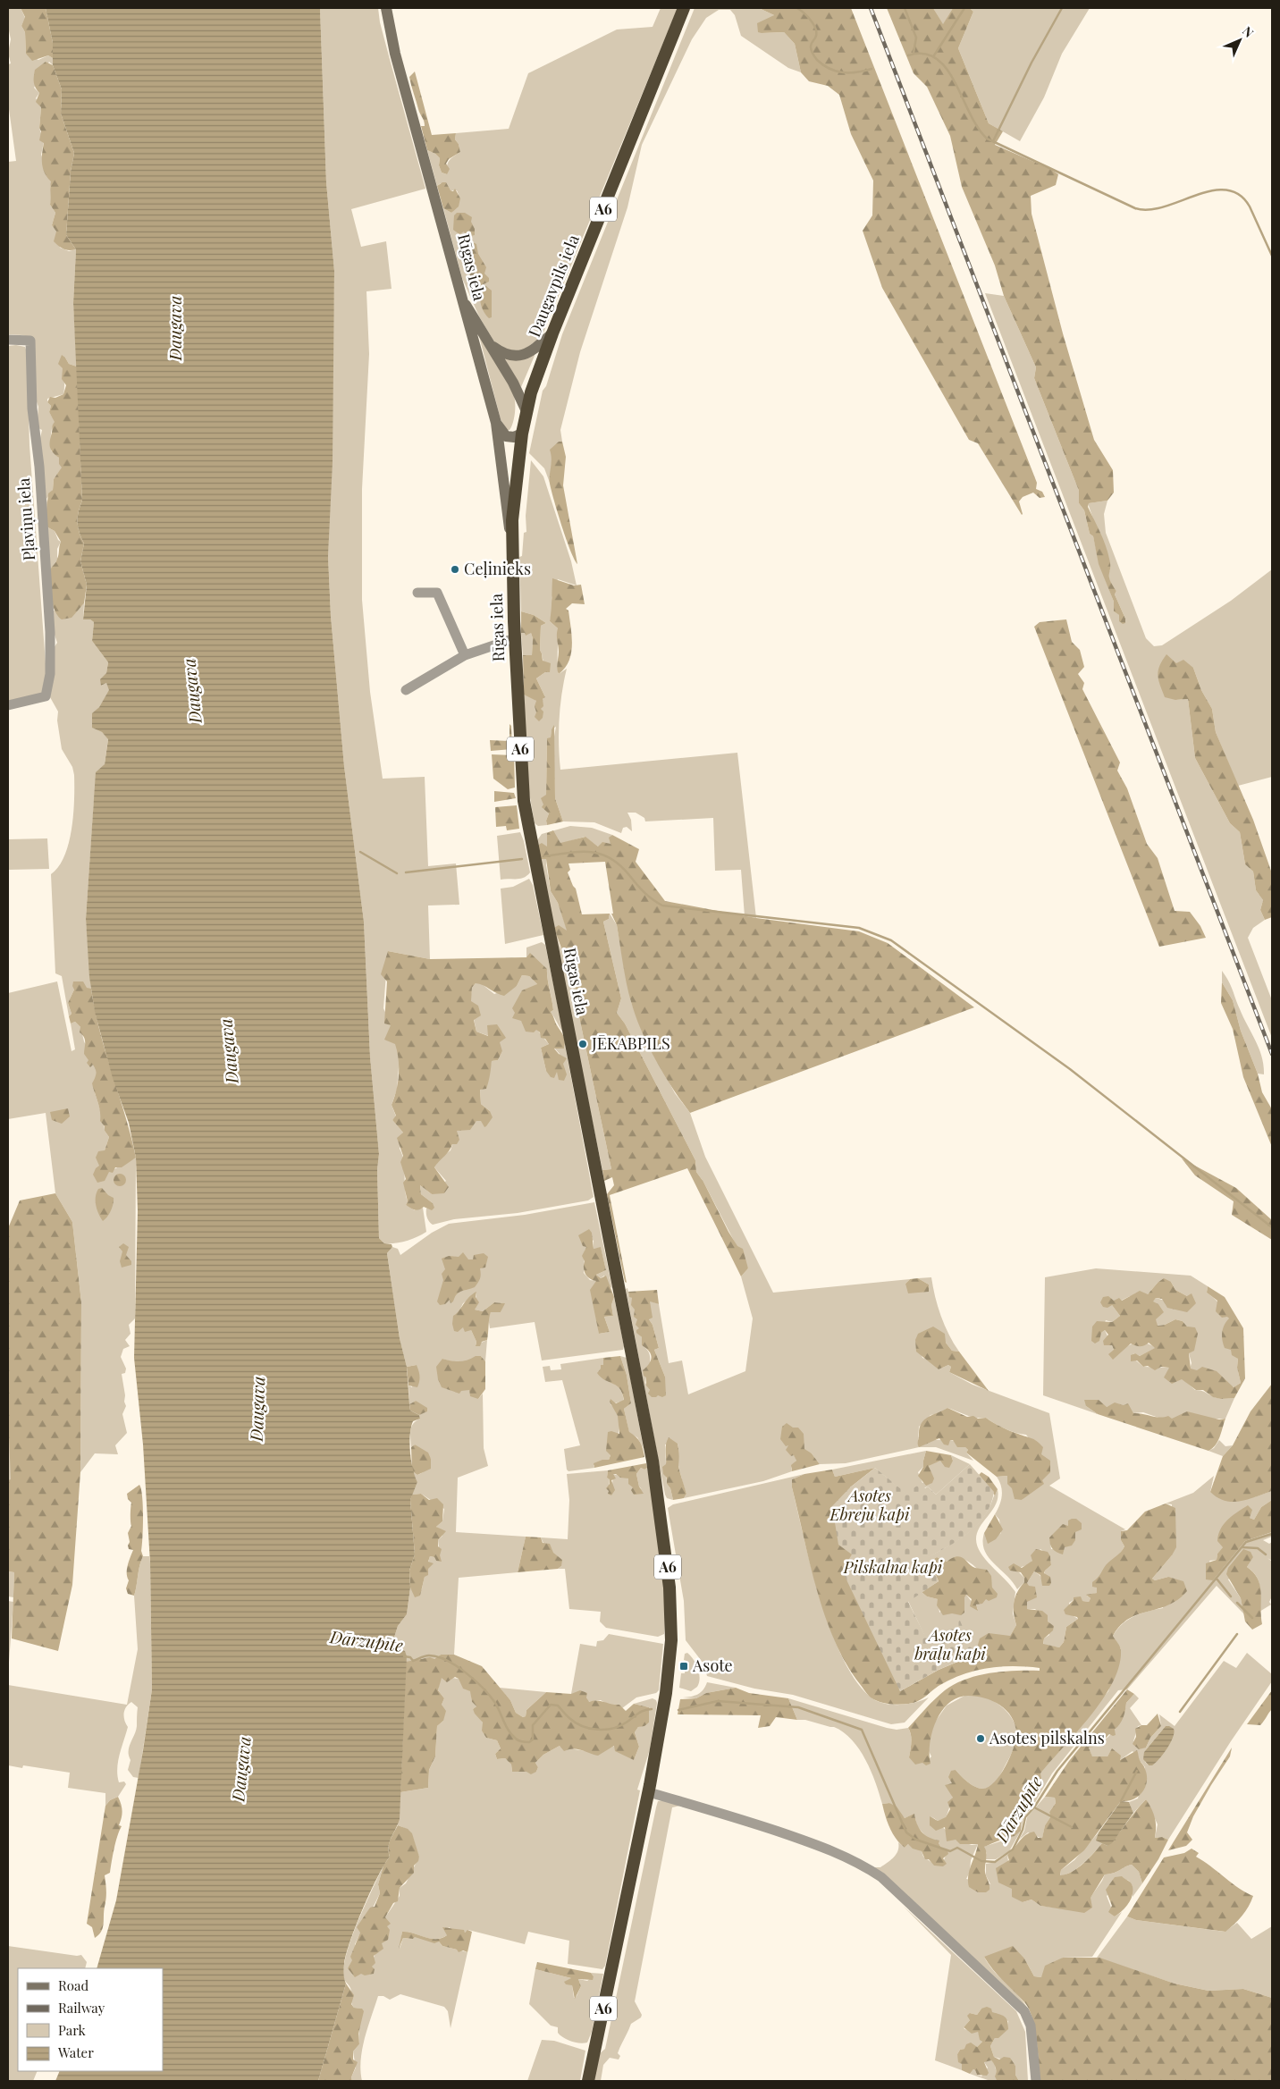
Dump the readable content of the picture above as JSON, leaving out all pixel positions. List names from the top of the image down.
{
  "streets": {
    "highway": ["A6", "Rīgas iela", "Daugavpils iela"],
    "street": ["Pļaviņu iela"]
  },
  "crossings": [
    ["A6", "Rīgas iela"],
    ["Rīgas iela", "Daugavpils iela"]
  ],
  "water": ["Daugava", "Dārzupīte"],
  "parks": ["Asotes Ebreju kapi", "Pilskalna kapi", "Asotes brāļu kapi"],
  "places": {
    "other": ["Ceļinieks", "JĒKABPILS", "Asotes pilskalns"],
    "transit": ["Asote"]
  },
  "legend": [
    "Road",
    "Railway",
    "Park",
    "Water"
  ],
  "north": "top right"
}
